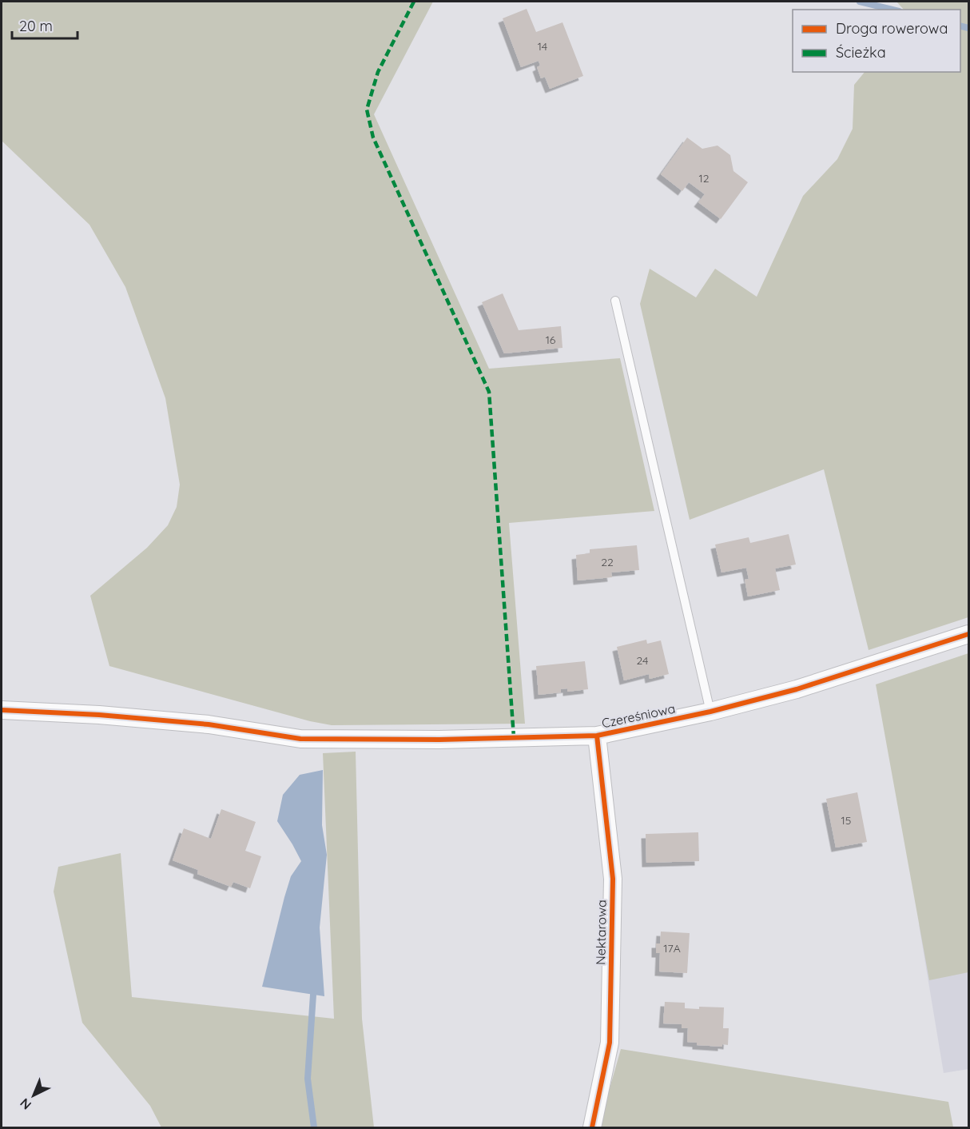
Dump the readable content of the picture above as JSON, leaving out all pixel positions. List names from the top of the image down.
{
  "streets": {
    "street": ["Czereśniowa", "Nektarowa"]
  },
  "crossings": [
    ["Czereśniowa", "Nektarowa"]
  ],
  "house_numbers": [
    "14",
    "12",
    "16",
    "22",
    "24",
    "15",
    "17A"
  ],
  "legend": ["Droga rowerowa", "Ścieżka"],
  "scale_bar": "20 m",
  "north": "bottom left"
}
